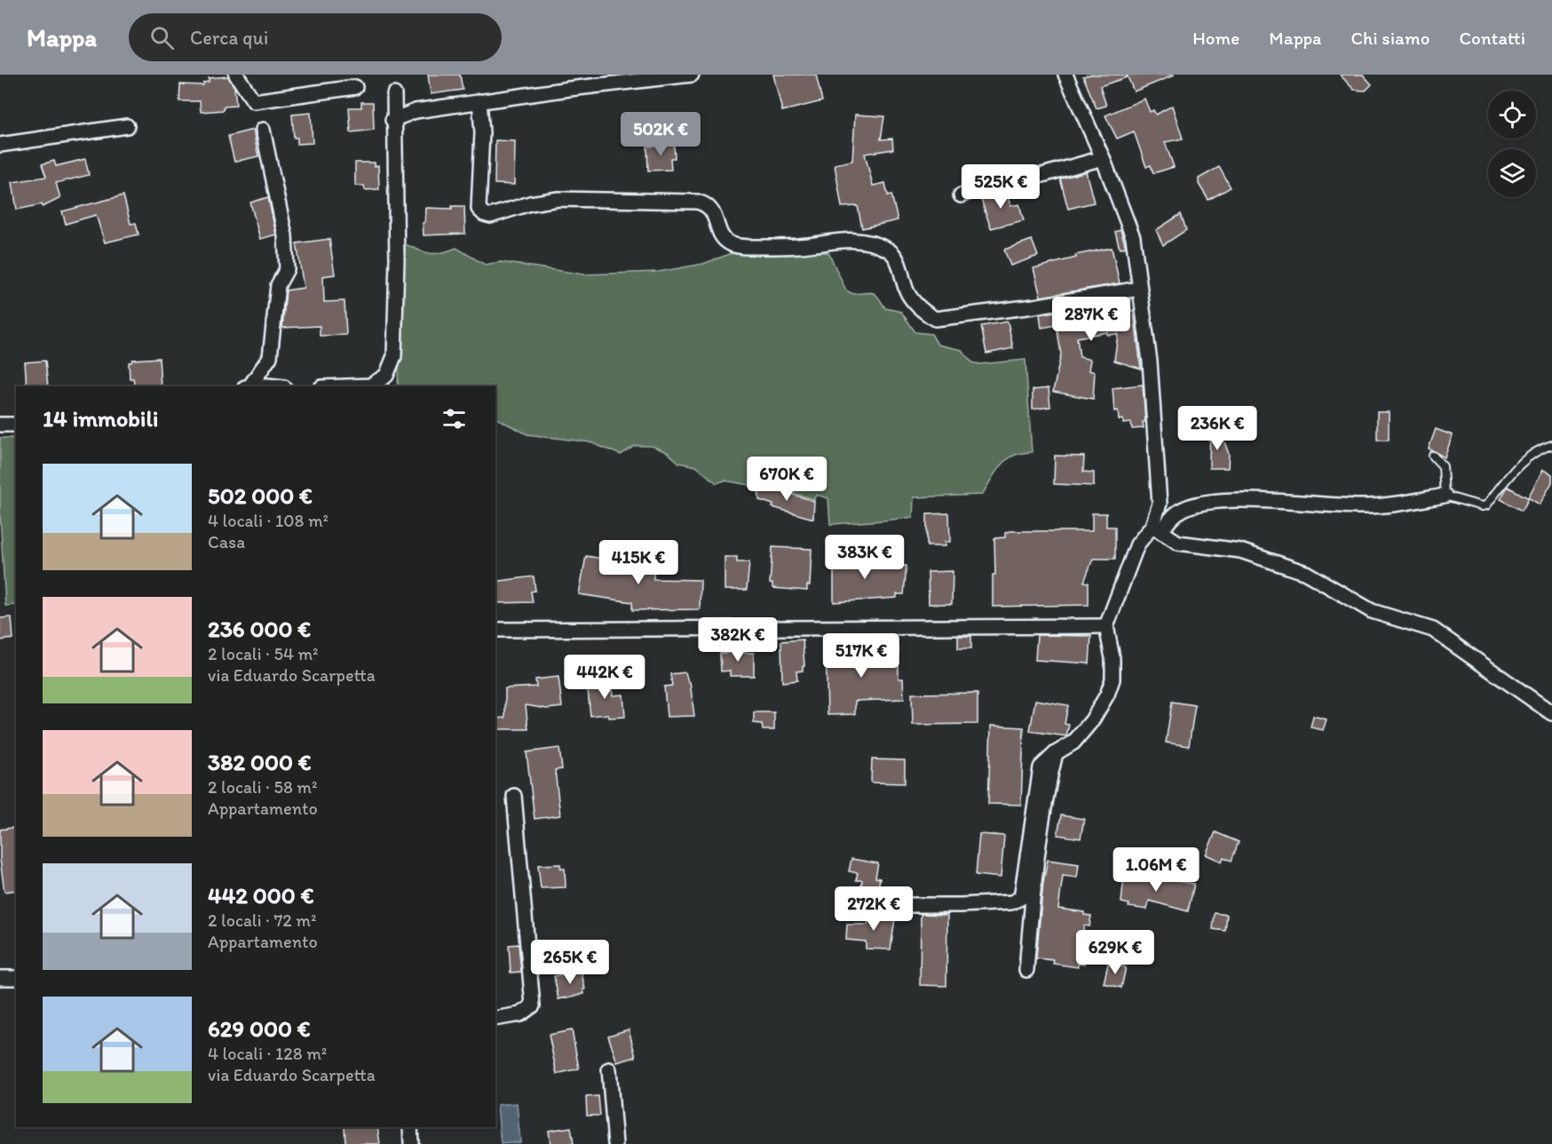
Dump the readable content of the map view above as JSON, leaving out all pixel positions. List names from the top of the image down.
{
  "page": {
    "header": "Mappa",
    "search": "Cerca qui",
    "nav": [
      "Home",
      "Mappa",
      "Chi siamo",
      "Contatti"
    ],
    "price": [
      "502K €",
      "525K €",
      "287K €",
      "236K €",
      "670K €",
      "383K €",
      "415K €",
      "382K €",
      "517K €",
      "442K €",
      "1.06M €",
      "272K €",
      "629K €",
      "265K €"
    ],
    "heading": "14 immobili",
    "list": [
      {
        "name": "502 000 €",
        "note": "4 locali · 108 m² · Casa"
      },
      {
        "name": "236 000 €",
        "note": "2 locali · 54 m² · via Eduardo Scarpetta"
      },
      {
        "name": "382 000 €",
        "note": "2 locali · 58 m² · Appartamento"
      },
      {
        "name": "442 000 €",
        "note": "2 locali · 72 m² · Appartamento"
      },
      {
        "name": "629 000 €",
        "note": "4 locali · 128 m² · via Eduardo Scarpetta"
      }
    ]
  }
}
